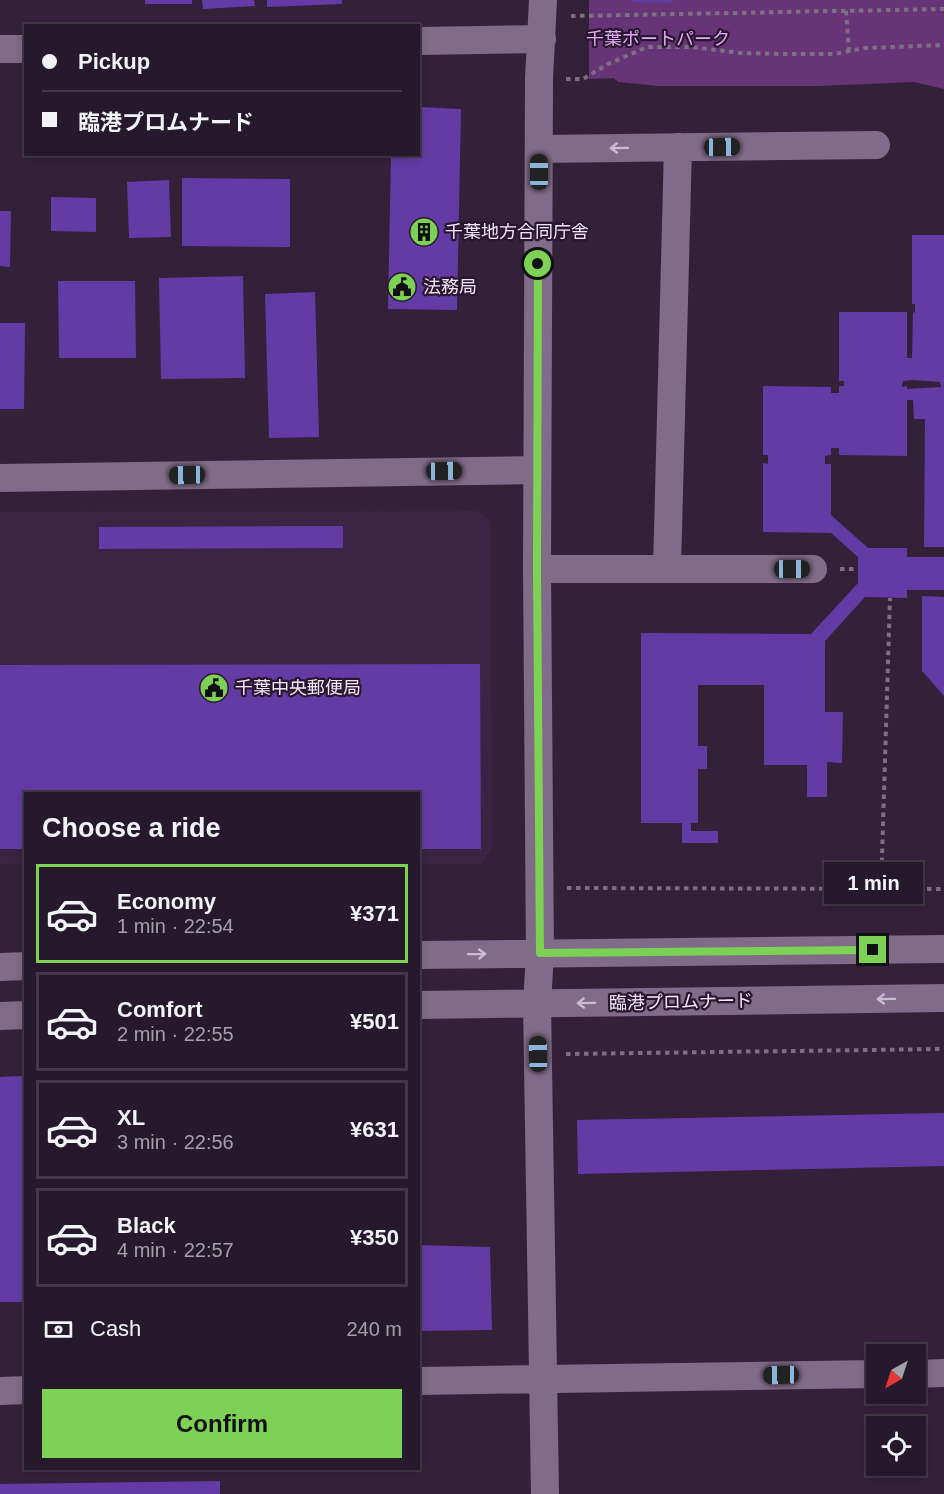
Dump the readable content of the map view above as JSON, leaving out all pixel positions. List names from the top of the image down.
{
  "streets": {
    "street": ["臨港プロムナード"]
  },
  "parks": ["千葉ポートパーク"],
  "places": {
    "building": ["千葉地方合同庁舎"],
    "public building": ["法務局", "千葉中央郵便局"]
  },
  "north": "bottom left",
  "page": {
    "banner": ["Pickup", "臨港プロムナード"],
    "heading": "Choose a ride",
    "bubble": "1 min",
    "list": [
      {
        "name": "Economy",
        "note": "1 min · 22:54",
        "value": "¥371"
      },
      {
        "name": "Comfort",
        "note": "2 min · 22:55",
        "value": "¥501"
      },
      {
        "name": "XL",
        "note": "3 min · 22:56",
        "value": "¥631"
      },
      {
        "name": "Black",
        "note": "4 min · 22:57",
        "value": "¥350"
      }
    ],
    "pay": ["Cash", "240 m"],
    "buttons": "Confirm"
  }
}
